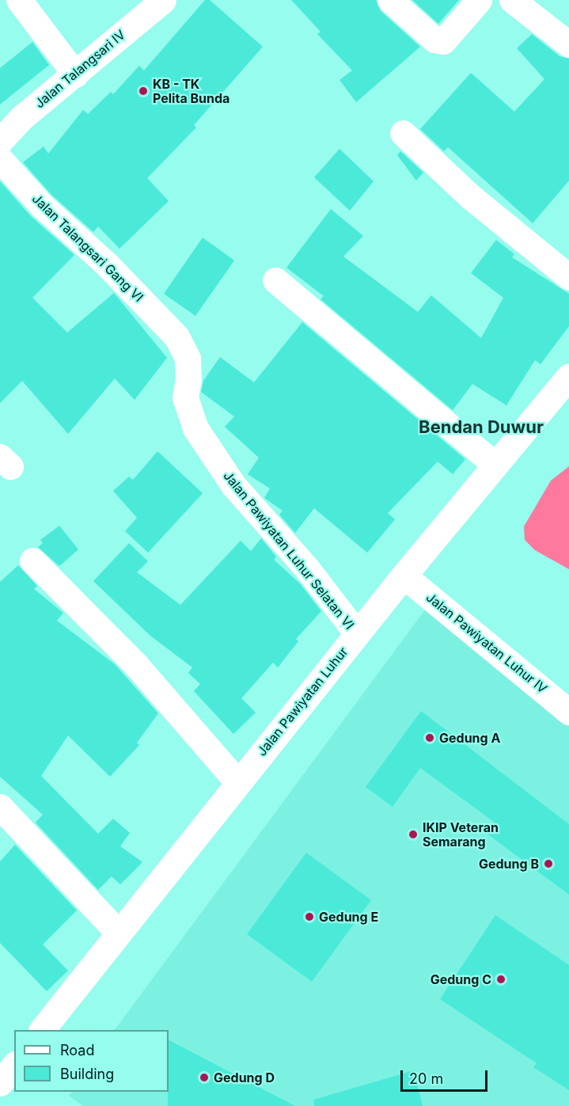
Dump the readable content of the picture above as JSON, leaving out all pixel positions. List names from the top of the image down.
{
  "streets": {
    "street": [
      "Jalan Talangsari IV",
      "Jalan Talangsari Gang VI",
      "Jalan Pawiyatan Luhur Selatan VI",
      "Jalan Pawiyatan Luhur IV",
      "Jalan Pawiyatan Luhur"
    ]
  },
  "crossings": [
    ["Jalan Talangsari Gang VI", "Jalan Pawiyatan Luhur Selatan VI"],
    ["Jalan Pawiyatan Luhur Selatan VI", "Jalan Pawiyatan Luhur"],
    ["Jalan Pawiyatan Luhur IV", "Jalan Pawiyatan Luhur"]
  ],
  "districts": ["Bendan Duwur"],
  "places": [
    "KB - TK Pelita Bunda",
    "Gedung A",
    "IKIP Veteran Semarang",
    "Gedung B",
    "Gedung E",
    "Gedung C",
    "Gedung D"
  ],
  "legend": ["Road", "Building"],
  "scale_bar": "20 m"
}
